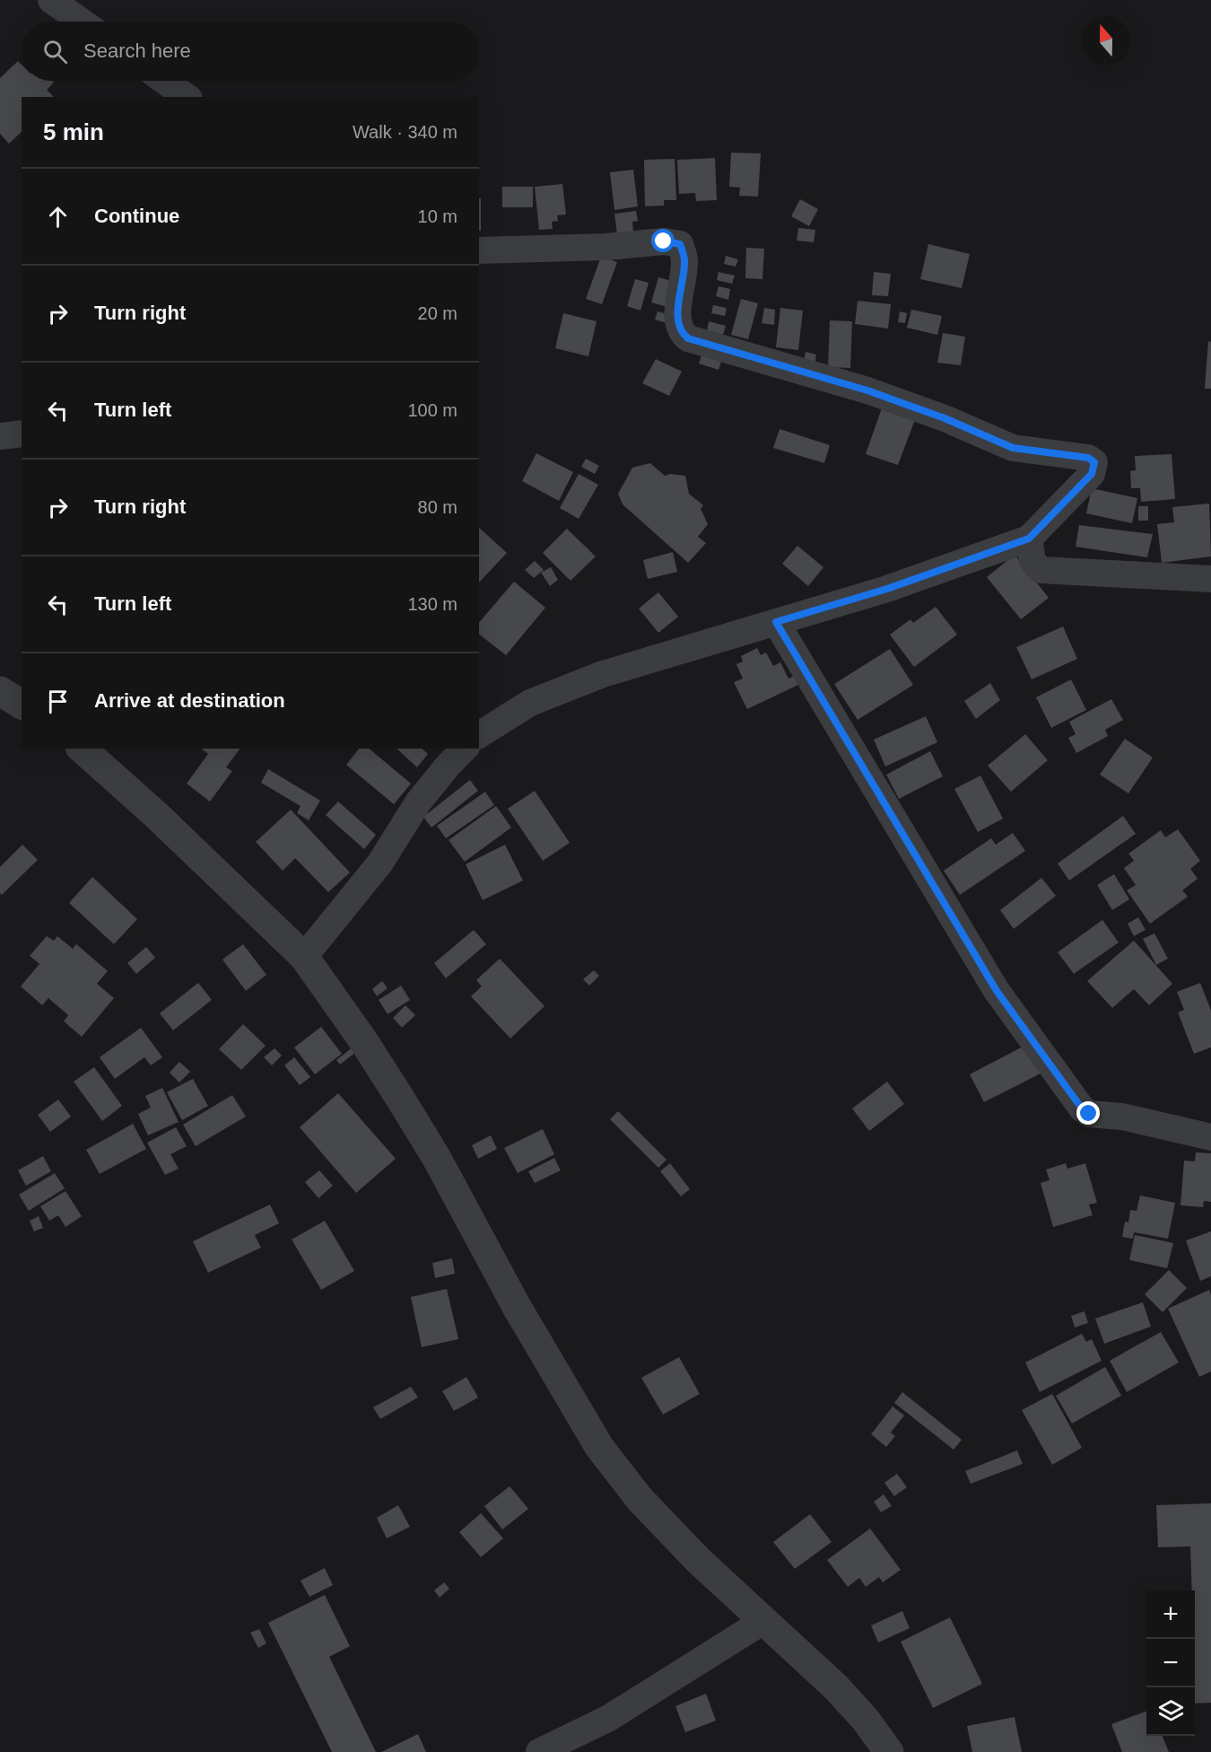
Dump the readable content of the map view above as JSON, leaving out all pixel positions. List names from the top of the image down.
{
  "north": "top",
  "page": {
    "search": "Search here",
    "heading": ["5 min", "Walk · 340 m"],
    "list": [
      ["Continue", "10 m"],
      ["Turn right", "20 m"],
      ["Turn left", "100 m"],
      ["Turn right", "80 m"],
      ["Turn left", "130 m"],
      "Arrive at destination"
    ],
    "map_buttons": ["+", "−"]
  }
}
